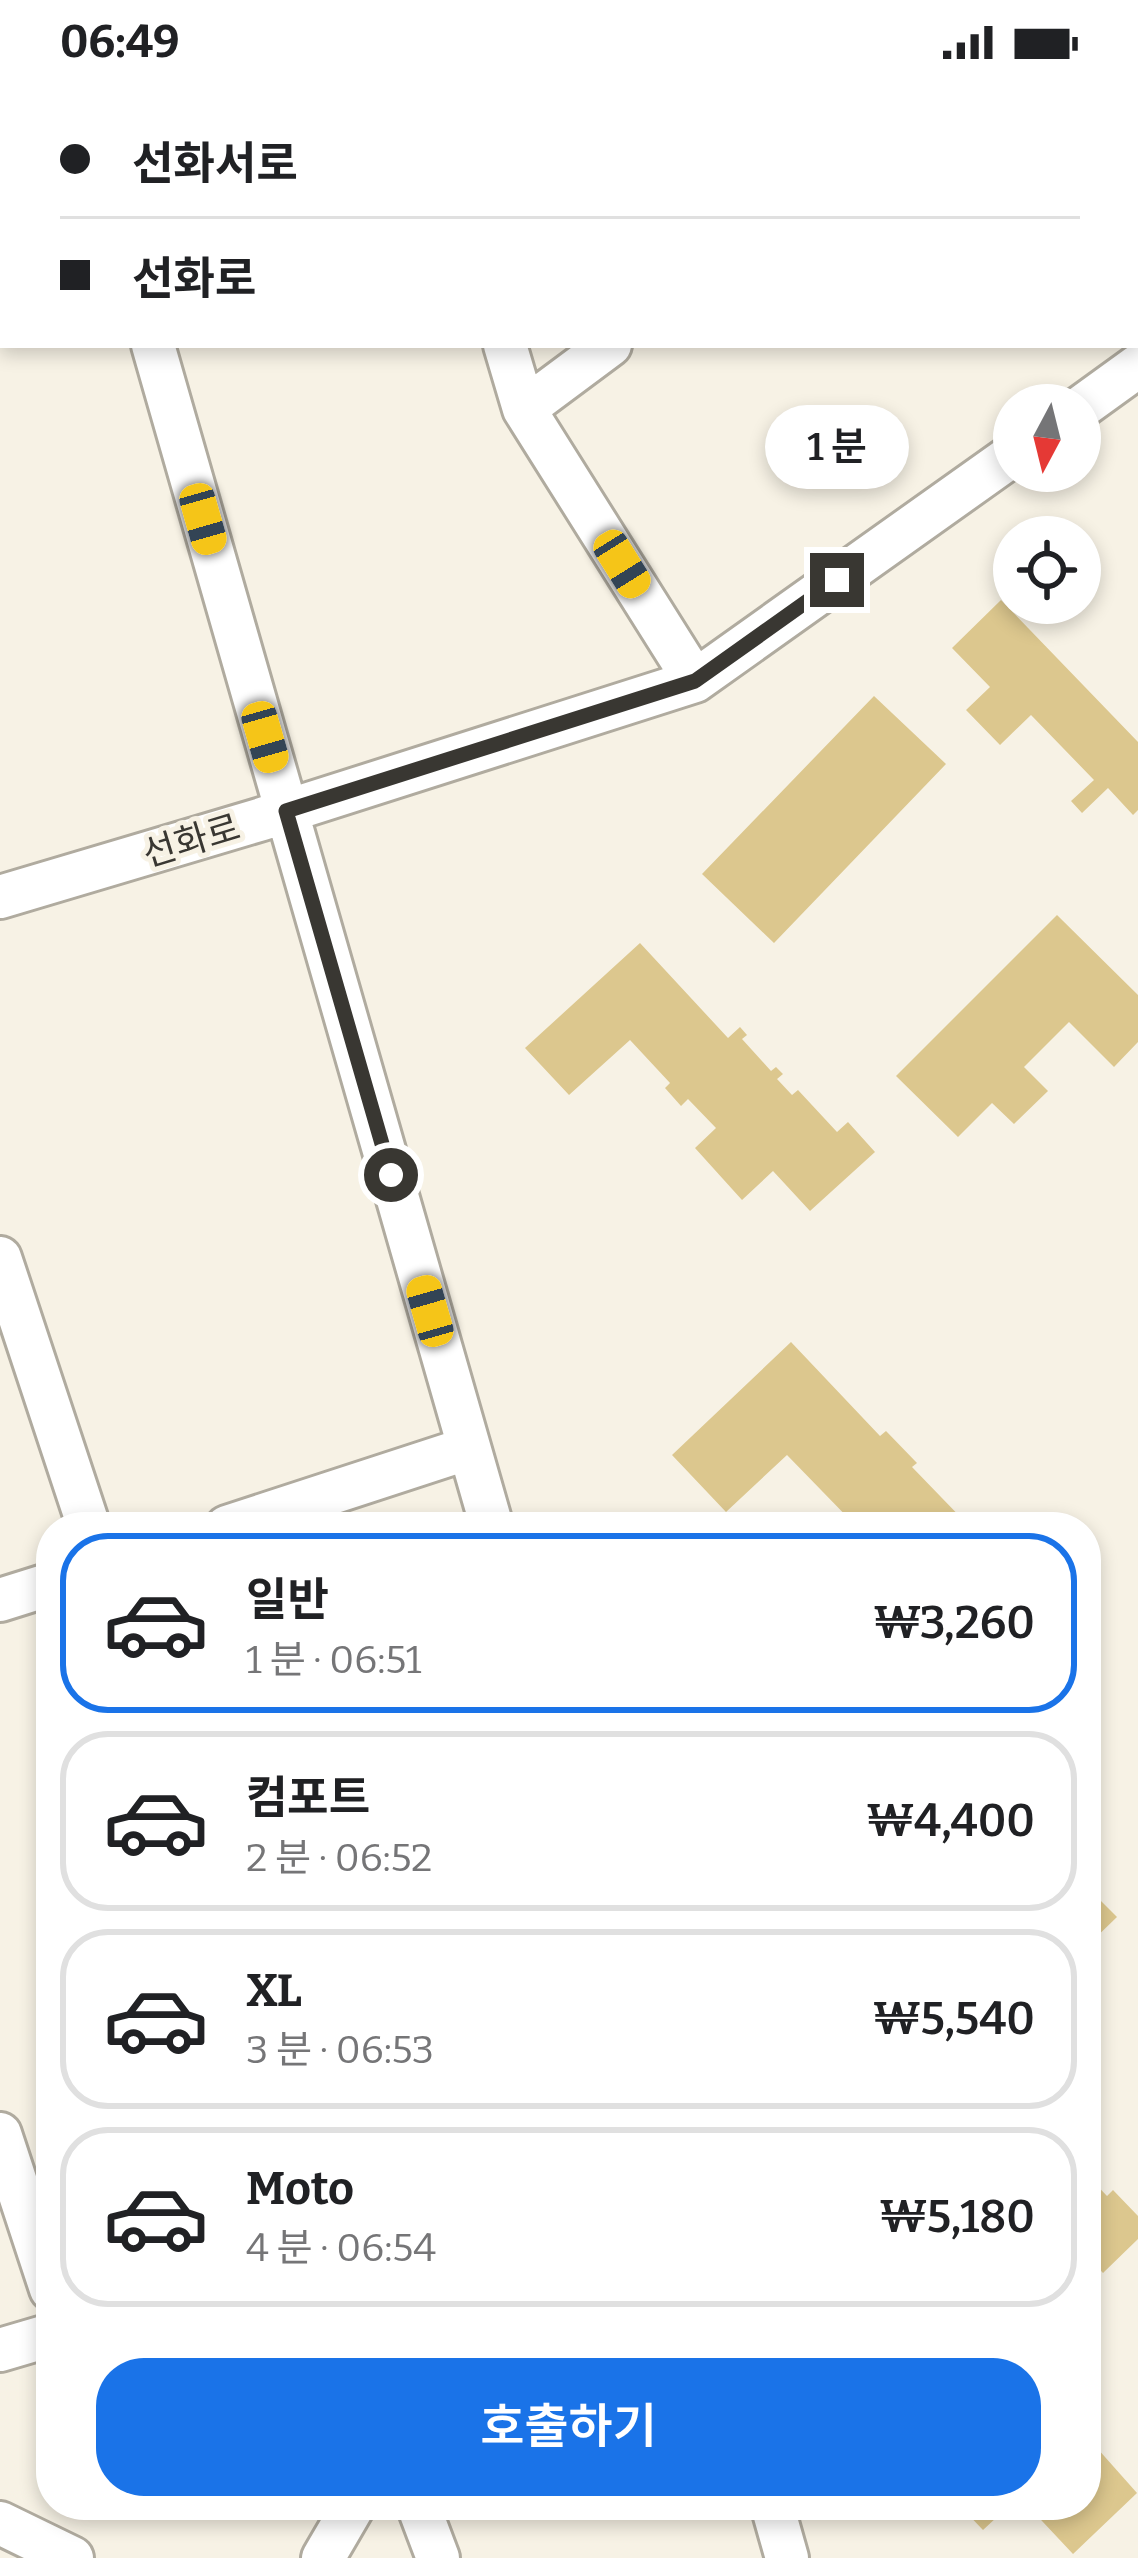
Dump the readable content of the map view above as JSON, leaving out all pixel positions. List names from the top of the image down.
{
  "streets": {
    "street": ["선화로"]
  },
  "north": "bottom",
  "page": {
    "status": "06:49",
    "banner": ["선화서로", "선화로"],
    "bubble": "1 분",
    "list": [
      {
        "name": "일반",
        "note": "1 분 · 06:51",
        "value": "₩3,260"
      },
      {
        "name": "컴포트",
        "note": "2 분 · 06:52",
        "value": "₩4,400"
      },
      {
        "name": "XL",
        "note": "3 분 · 06:53",
        "value": "₩5,540"
      },
      {
        "name": "Moto",
        "note": "4 분 · 06:54",
        "value": "₩5,180"
      }
    ],
    "buttons": "호출하기"
  }
}
